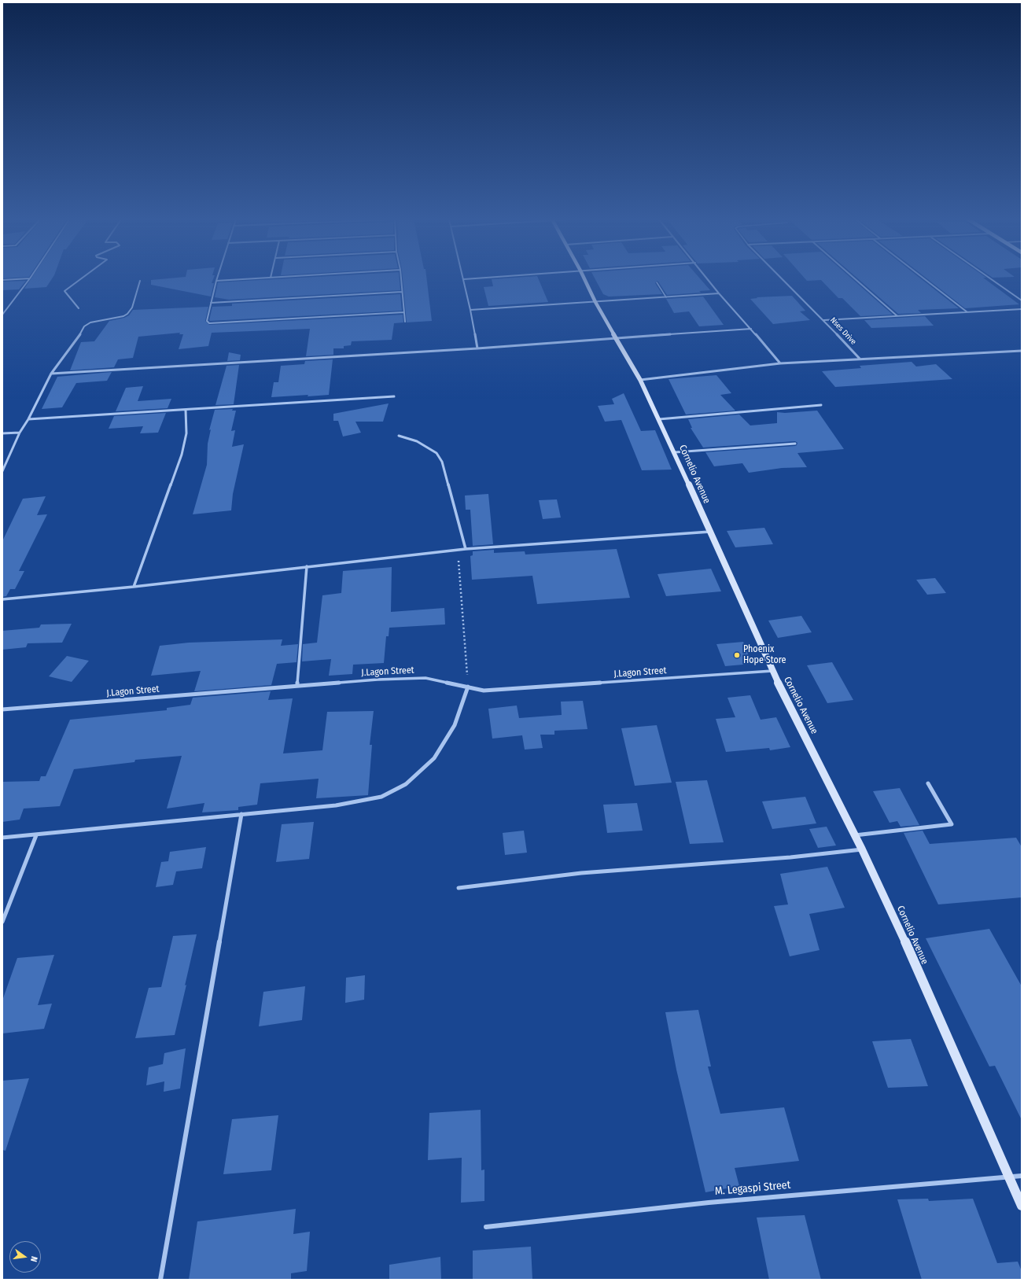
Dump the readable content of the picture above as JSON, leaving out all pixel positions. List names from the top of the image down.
{
  "streets": {
    "street": [
      "Nses Drive",
      "Cornelio Avenue",
      "J.Lagon Street",
      "M. Legaspi Street"
    ]
  },
  "crossings": [
    ["Cornelio Avenue", "J.Lagon Street"],
    ["Cornelio Avenue", "M. Legaspi Street"]
  ],
  "places": ["Phoenix Hope Store"],
  "north": "right"
}
